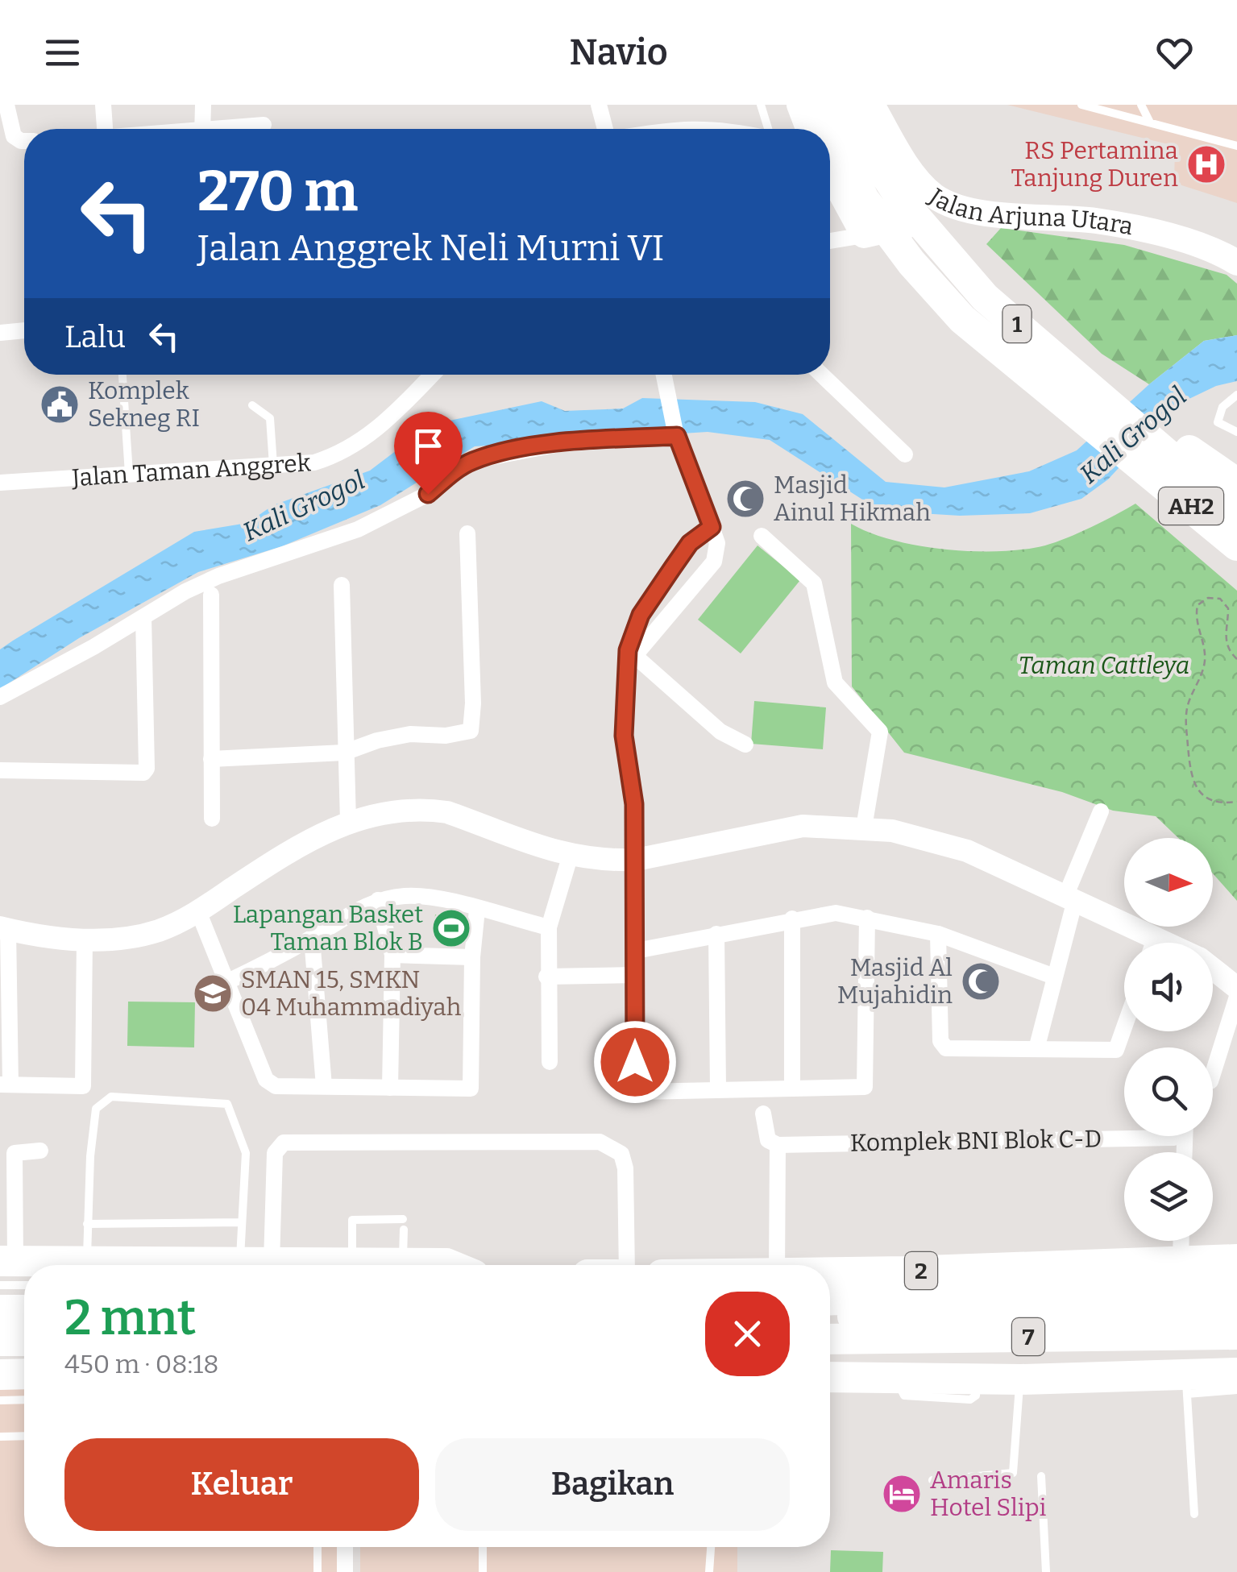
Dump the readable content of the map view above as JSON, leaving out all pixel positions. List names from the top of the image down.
{
  "streets": {
    "highway": [
      "1",
      "AH2",
      "2",
      "7"
    ],
    "main road": ["Jalan Arjuna Utara"],
    "street": ["Jalan Taman Anggrek", "Komplek BNI Blok C-D"]
  },
  "water": ["Kali Grogol"],
  "parks": ["Taman Cattleya"],
  "places": {
    "hospital": ["RS Pertamina Tanjung Duren"],
    "public building": ["Komplek Sekneg RI"],
    "mosque": ["Masjid Ainul Hikmah", "Masjid Al Mujahidin"],
    "sports": ["Lapangan Basket Taman Blok B"],
    "school or university": ["SMAN 15, SMKN 04 Muhammadiyah"],
    "hotel": ["Amaris Hotel Slipi"]
  },
  "north": "right",
  "page": {
    "header": "Navio",
    "turn": ["270 m", "Jalan Anggrek Neli Murni VI"],
    "then": "Lalu",
    "heading": ["2 mnt", "450 m · 08:18"],
    "buttons": ["Keluar", "Bagikan"]
  }
}
